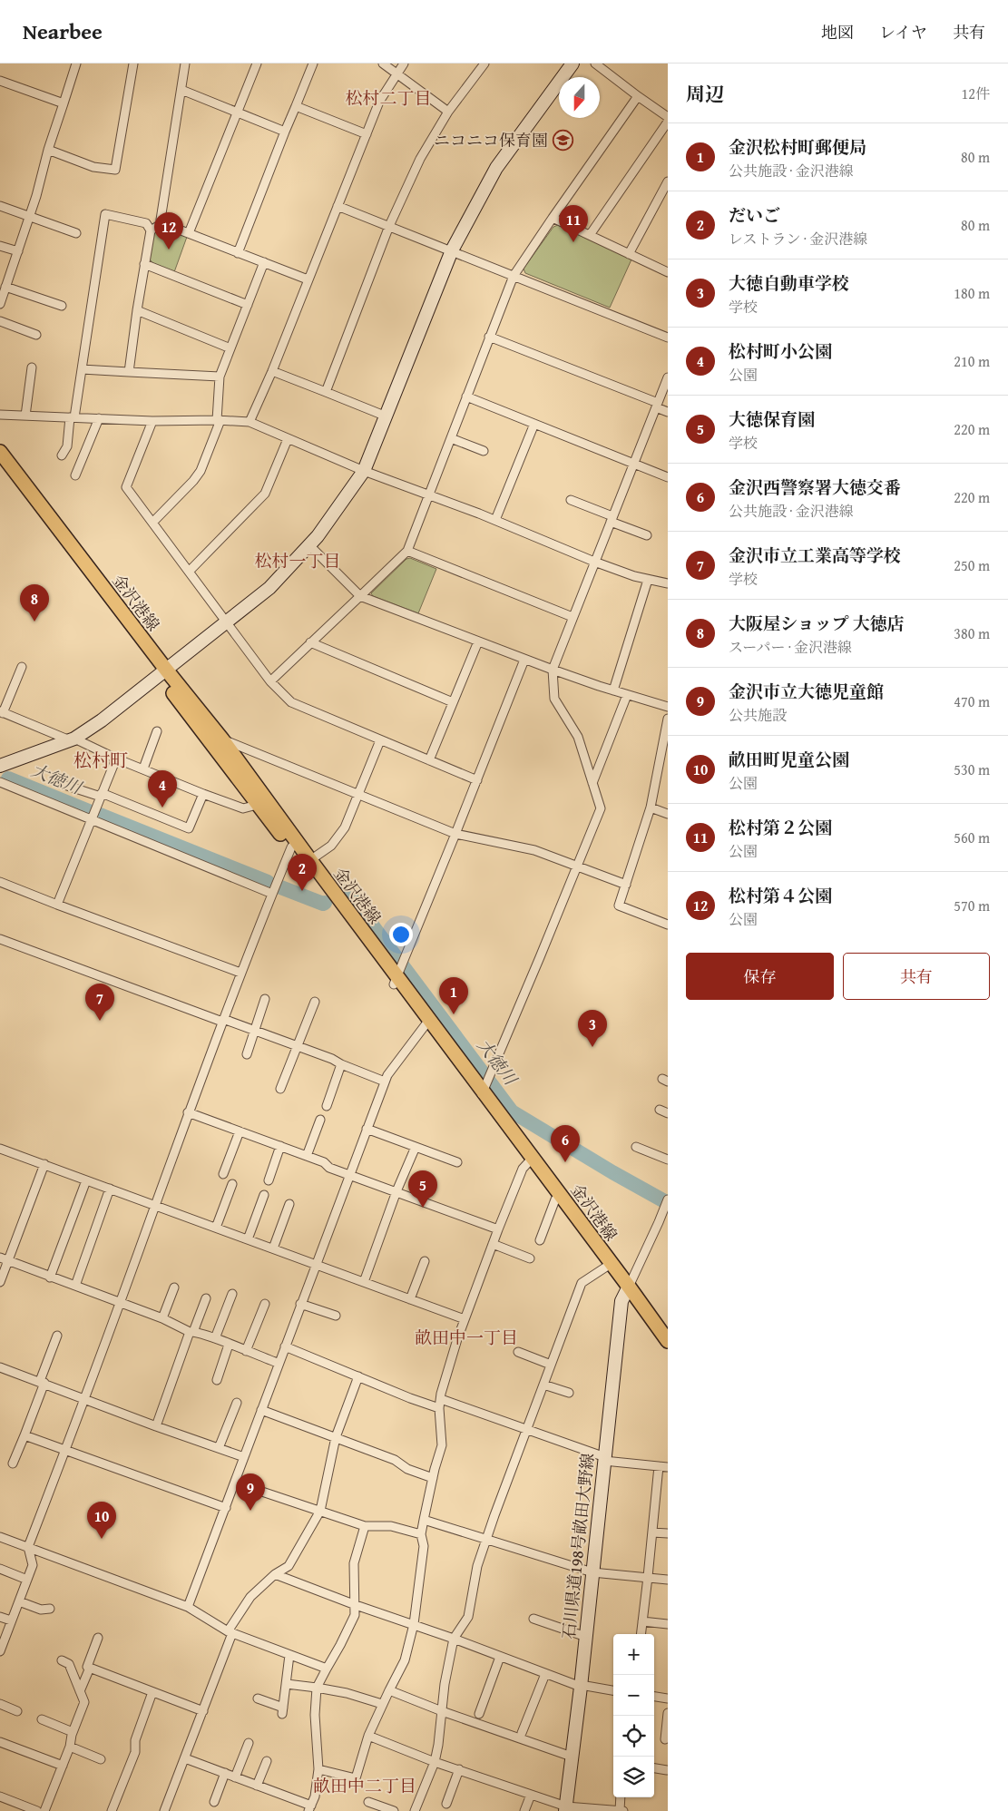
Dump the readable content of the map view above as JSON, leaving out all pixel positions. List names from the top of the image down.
{
  "streets": {
    "main road": ["金沢港線"],
    "street": ["石川県道198号畝田大野線"]
  },
  "crossings": [
    ["金沢港線", "石川県道198号畝田大野線"]
  ],
  "districts": [
    "松村二丁目",
    "松村一丁目",
    "松村町",
    "畝田中一丁目",
    "畝田中二丁目"
  ],
  "water": ["大徳川"],
  "places": {
    "school or university": ["ニコニコ保育園"]
  },
  "north": "bottom",
  "page": {
    "header": "Nearbee",
    "nav": ["地図", "レイヤ", "共有"],
    "heading": ["周辺", "12件"],
    "list": [
      {
        "mark": "1",
        "name": "金沢松村町郵便局",
        "note": "公共施設 · 金沢港線",
        "value": "80 m"
      },
      {
        "mark": "2",
        "name": "だいご",
        "note": "レストラン · 金沢港線",
        "value": "80 m"
      },
      {
        "mark": "3",
        "name": "大徳自動車学校",
        "note": "学校",
        "value": "180 m"
      },
      {
        "mark": "4",
        "name": "松村町小公園",
        "note": "公園",
        "value": "210 m"
      },
      {
        "mark": "5",
        "name": "大徳保育園",
        "note": "学校",
        "value": "220 m"
      },
      {
        "mark": "6",
        "name": "金沢西警察署大徳交番",
        "note": "公共施設 · 金沢港線",
        "value": "220 m"
      },
      {
        "mark": "7",
        "name": "金沢市立工業高等学校",
        "note": "学校",
        "value": "250 m"
      },
      {
        "mark": "8",
        "name": "大阪屋ショップ 大徳店",
        "note": "スーパー · 金沢港線",
        "value": "380 m"
      },
      {
        "mark": "9",
        "name": "金沢市立大徳児童館",
        "note": "公共施設",
        "value": "470 m"
      },
      {
        "mark": "10",
        "name": "畝田町児童公園",
        "note": "公園",
        "value": "530 m"
      },
      {
        "mark": "11",
        "name": "松村第２公園",
        "note": "公園",
        "value": "560 m"
      },
      {
        "mark": "12",
        "name": "松村第４公園",
        "note": "公園",
        "value": "570 m"
      }
    ],
    "pins": [
      "11",
      "12",
      "8",
      "4",
      "2",
      "1",
      "7",
      "3",
      "6",
      "5",
      "9",
      "10"
    ],
    "buttons": ["保存", "共有"],
    "map_buttons": ["+", "−"]
  }
}
